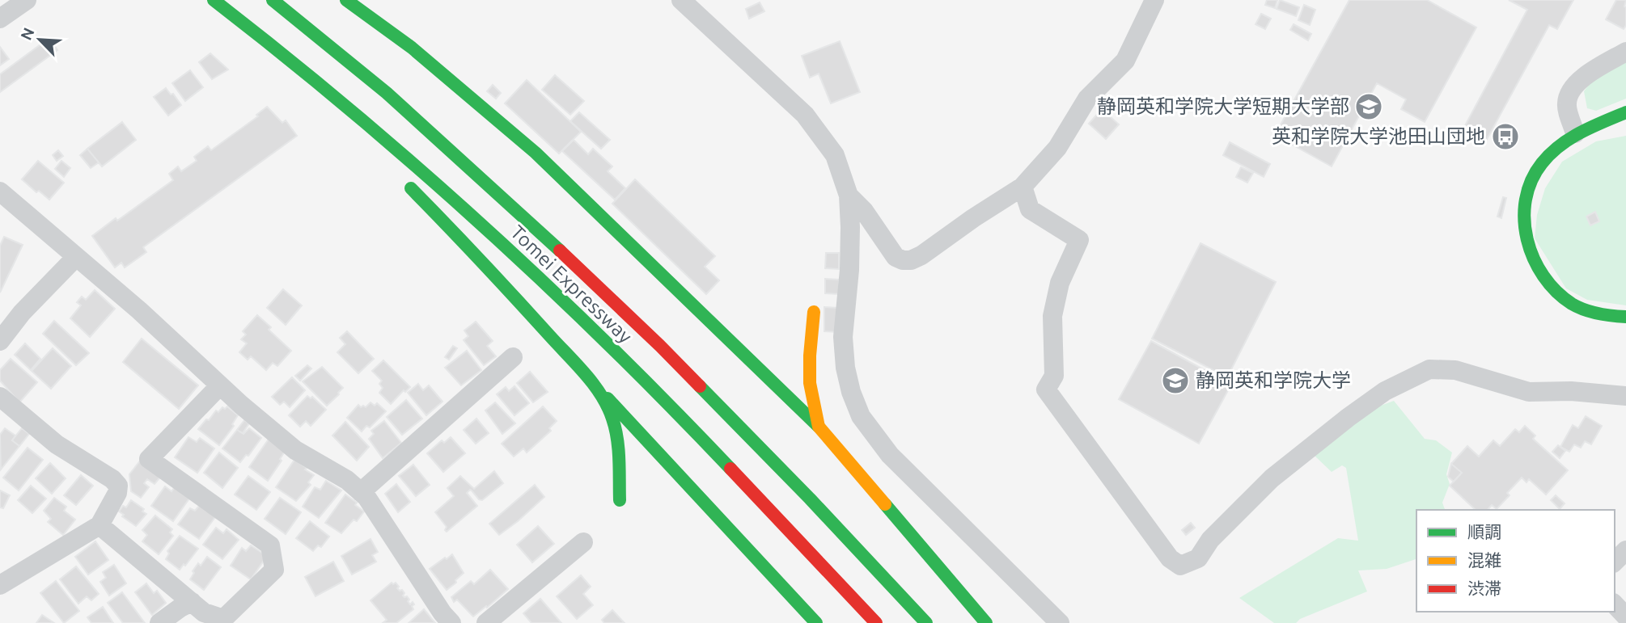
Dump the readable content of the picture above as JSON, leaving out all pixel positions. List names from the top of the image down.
{
  "streets": {
    "main road": ["Tomei Expressway"]
  },
  "places": {
    "school or university": ["静岡英和学院大学短期大学部", "静岡英和学院大学"],
    "bus stop": ["英和学院大学池田山団地"]
  },
  "legend": ["順調", "混雑", "渋滞"],
  "north": "top left"
}
